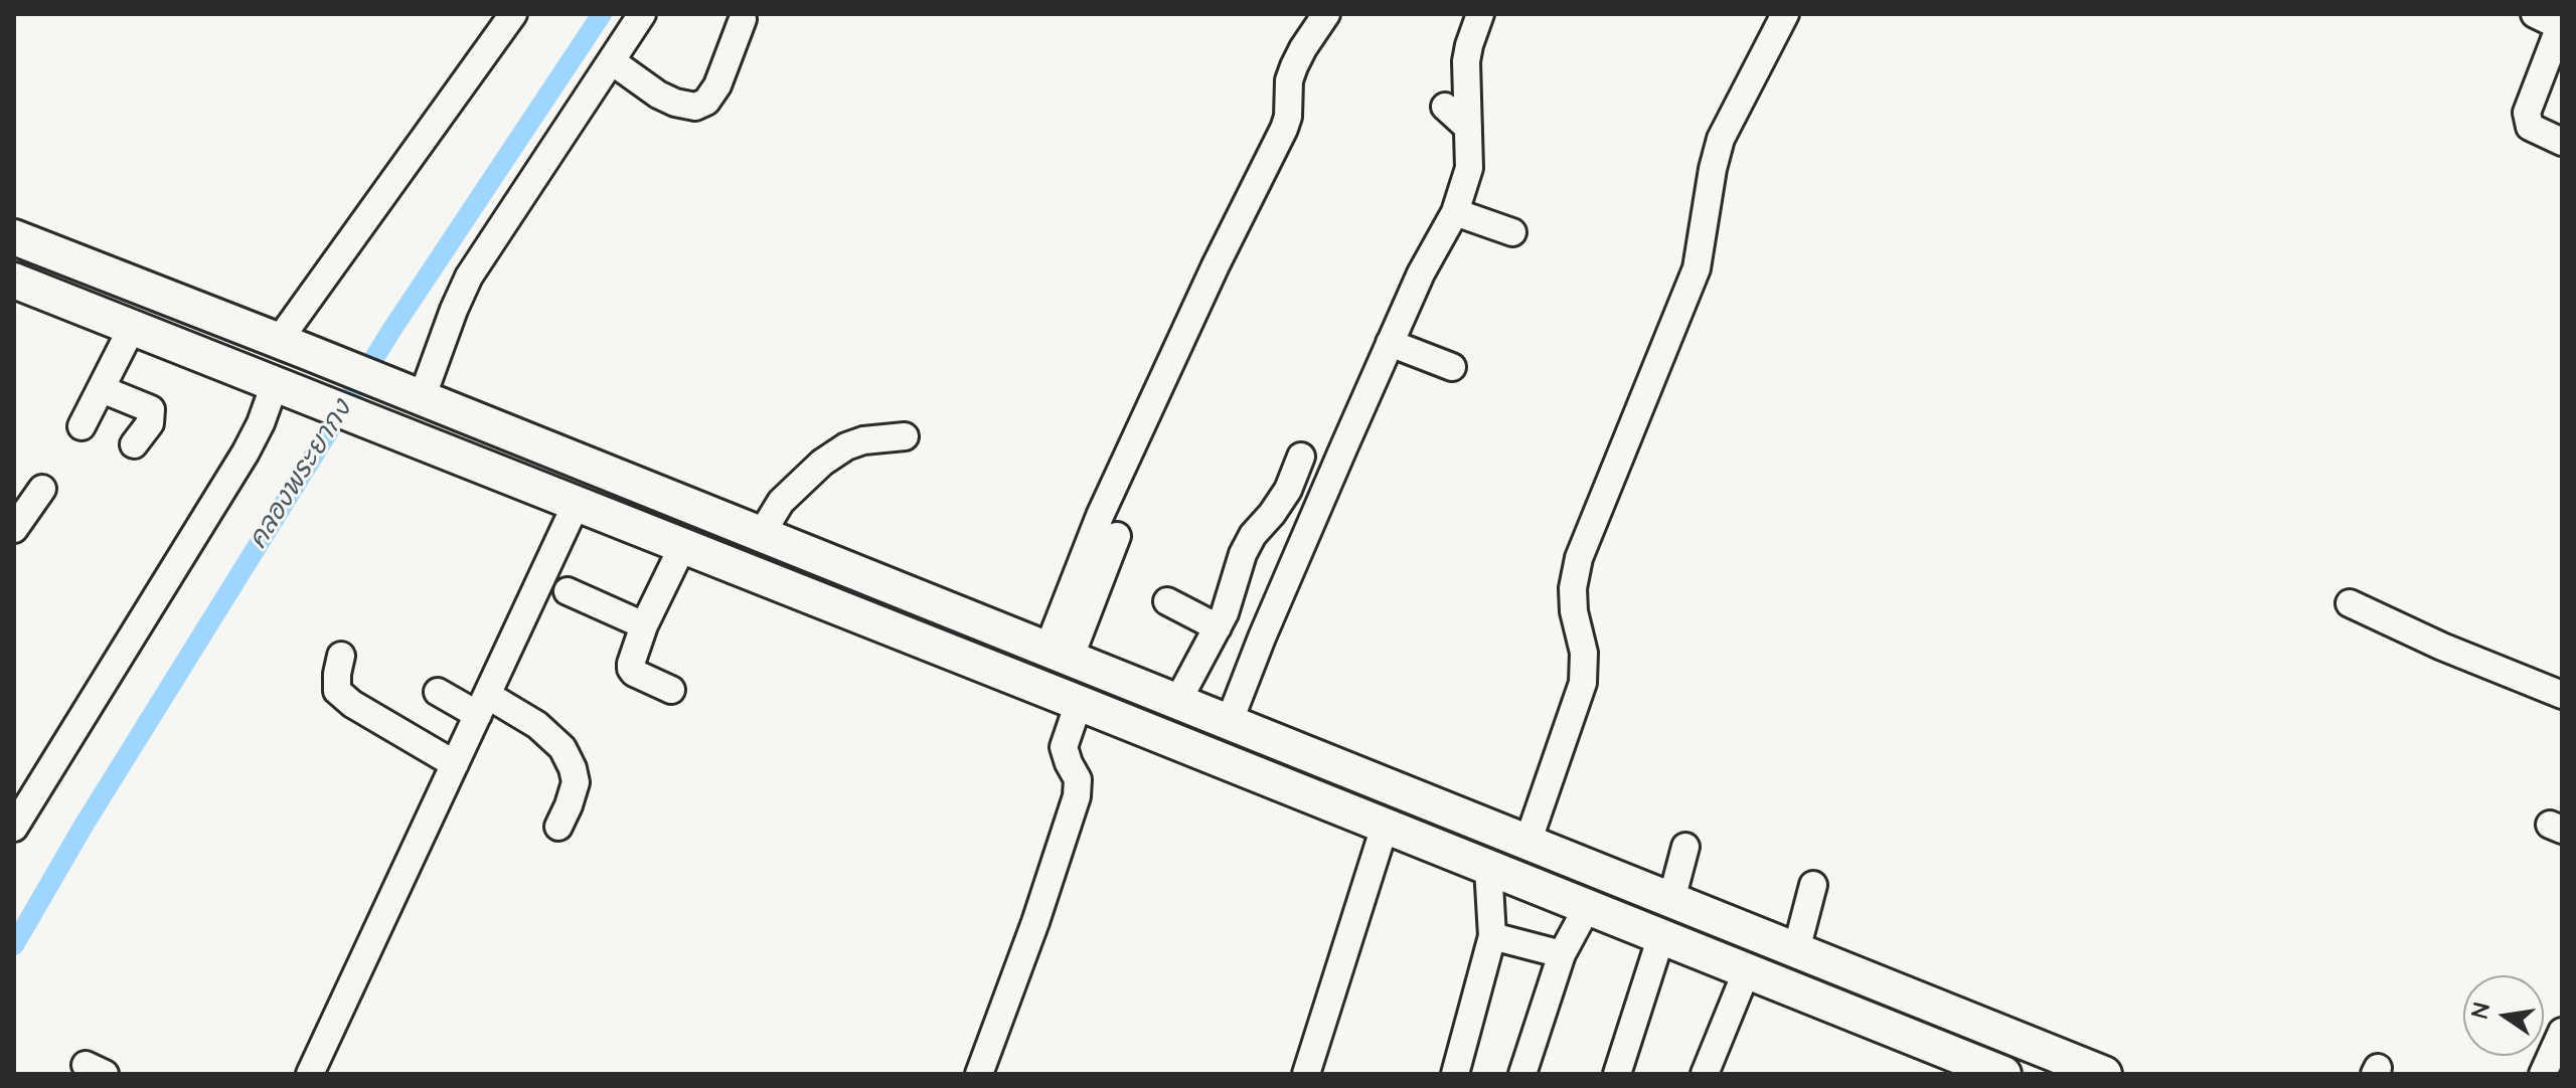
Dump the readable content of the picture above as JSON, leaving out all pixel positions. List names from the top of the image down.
{
  "water": ["คลองพระยากง"],
  "north": "left"
}
